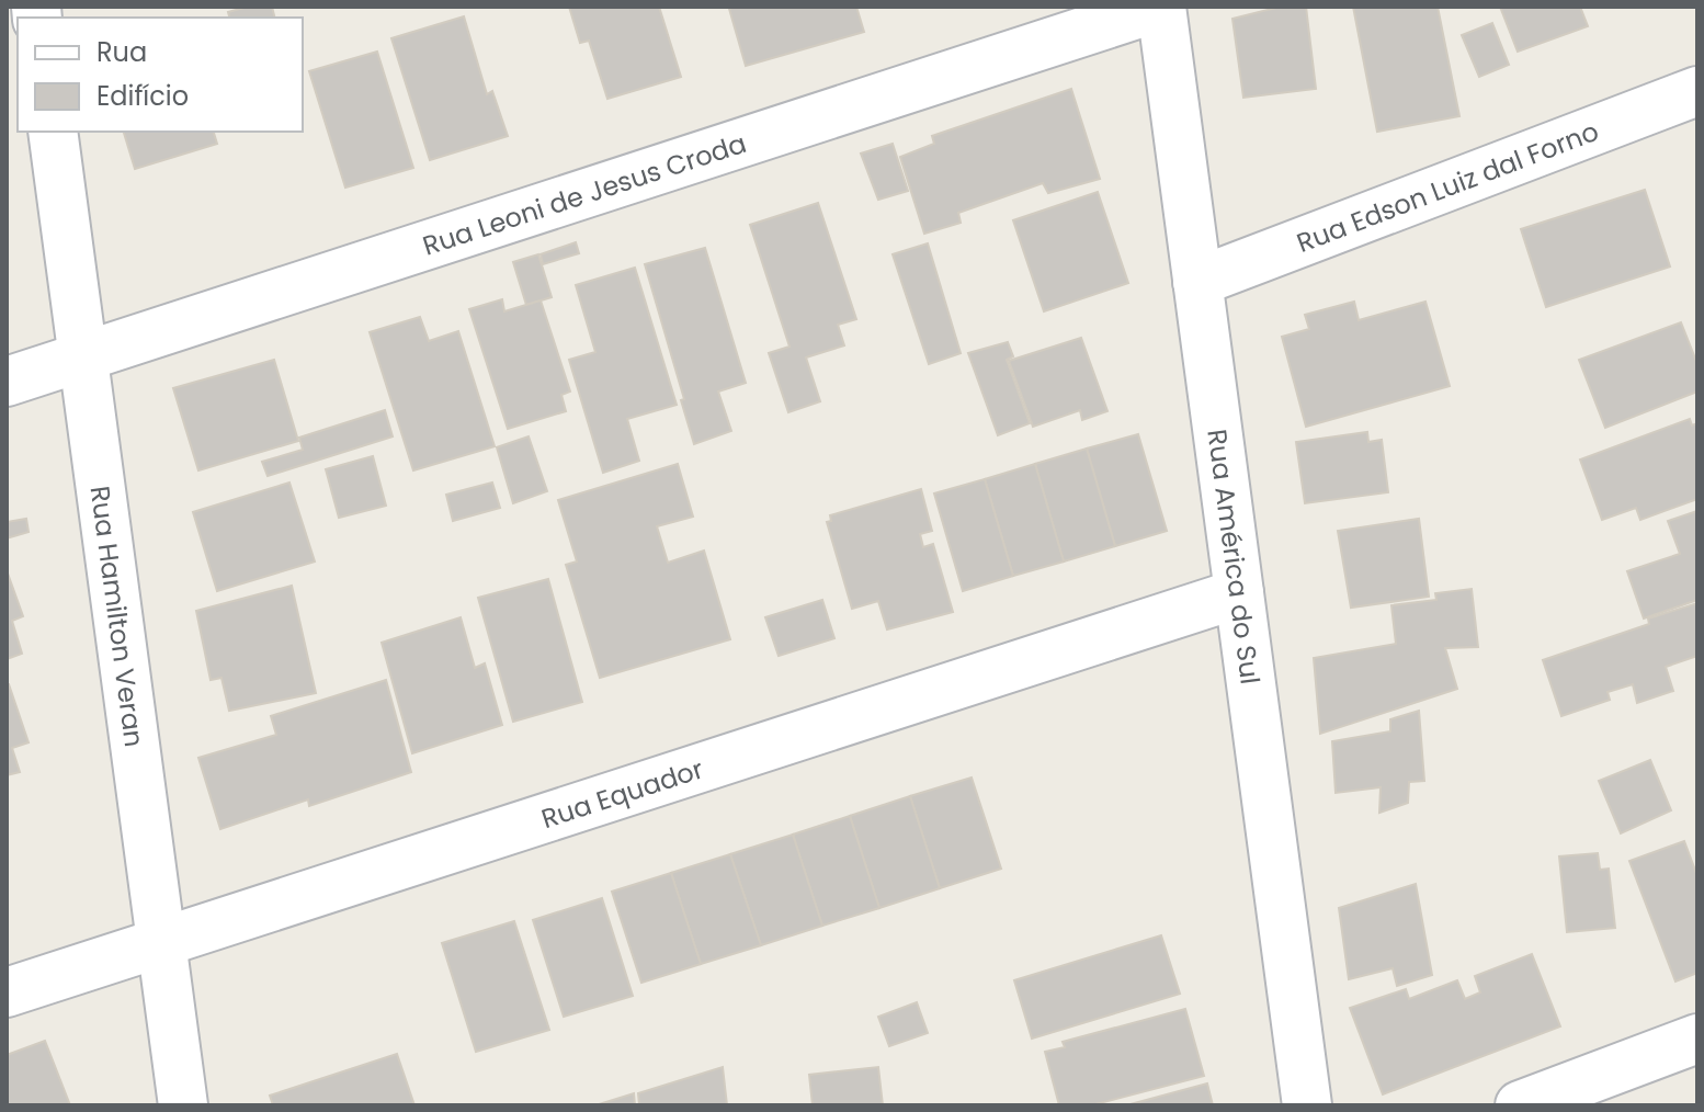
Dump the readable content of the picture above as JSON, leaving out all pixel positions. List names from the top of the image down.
{
  "streets": {
    "street": [
      "Rua Edson Luiz dal Forno",
      "Rua Leoni de Jesus Croda",
      "Rua América do Sul",
      "Rua Hamilton Veran",
      "Rua Equador"
    ]
  },
  "crossings": [
    ["Rua Edson Luiz dal Forno", "Rua América do Sul"],
    ["Rua Leoni de Jesus Croda", "Rua América do Sul"],
    ["Rua Leoni de Jesus Croda", "Rua Hamilton Veran"],
    ["Rua América do Sul", "Rua Equador"],
    ["Rua Hamilton Veran", "Rua Equador"]
  ],
  "legend": ["Rua", "Edifício"]
}
